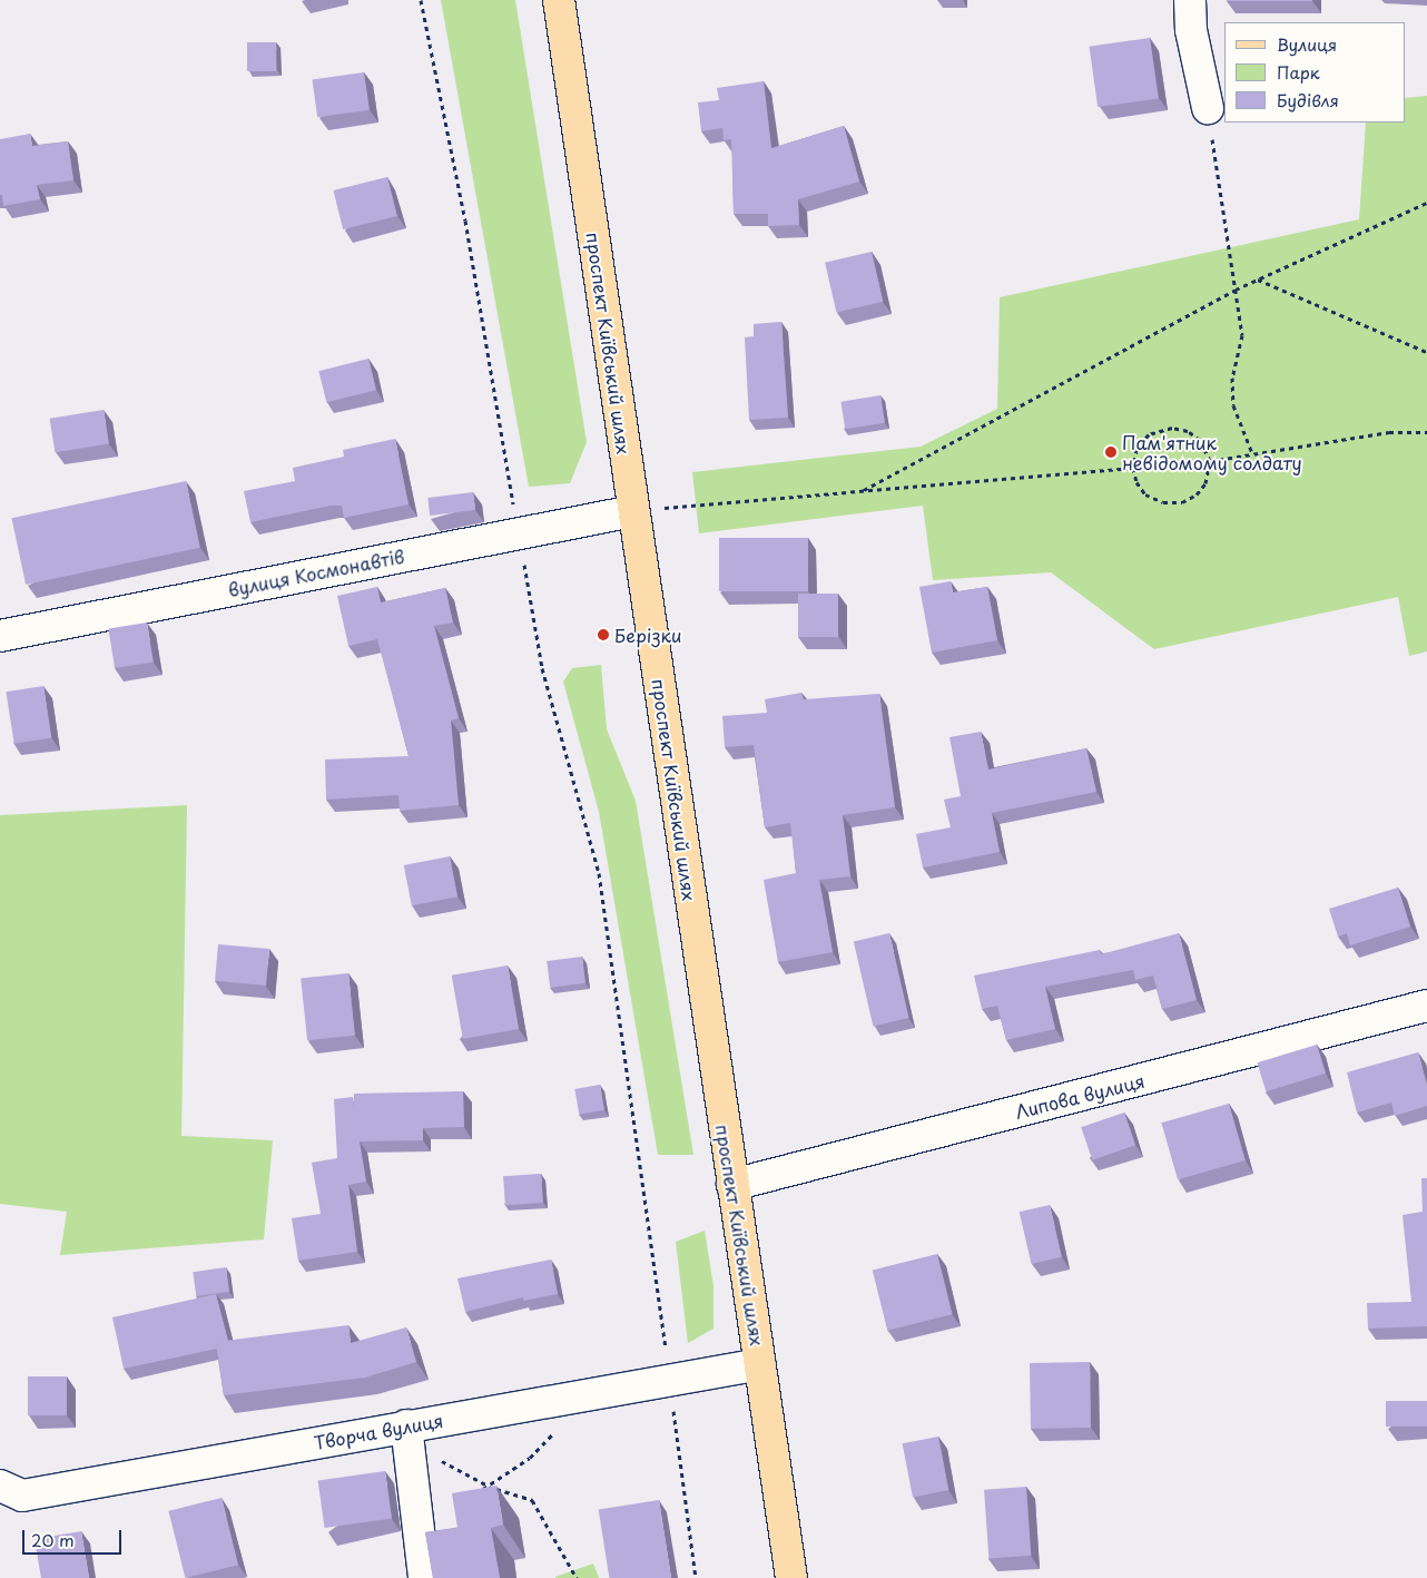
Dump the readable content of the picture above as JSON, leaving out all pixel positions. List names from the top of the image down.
{
  "streets": {
    "main road": ["проспект Київський шлях"],
    "street": ["вулиця Космонавтів", "Липова вулиця", "Творча вулиця"]
  },
  "crossings": [
    ["проспект Київський шлях", "вулиця Космонавтів"],
    ["проспект Київський шлях", "Липова вулиця"],
    ["проспект Київський шлях", "Творча вулиця"]
  ],
  "places": ["Пам'ятник невідомому солдату", "Берізки"],
  "legend": ["Вулиця", "Парк", "Будівля"],
  "scale_bar": "20 m"
}
